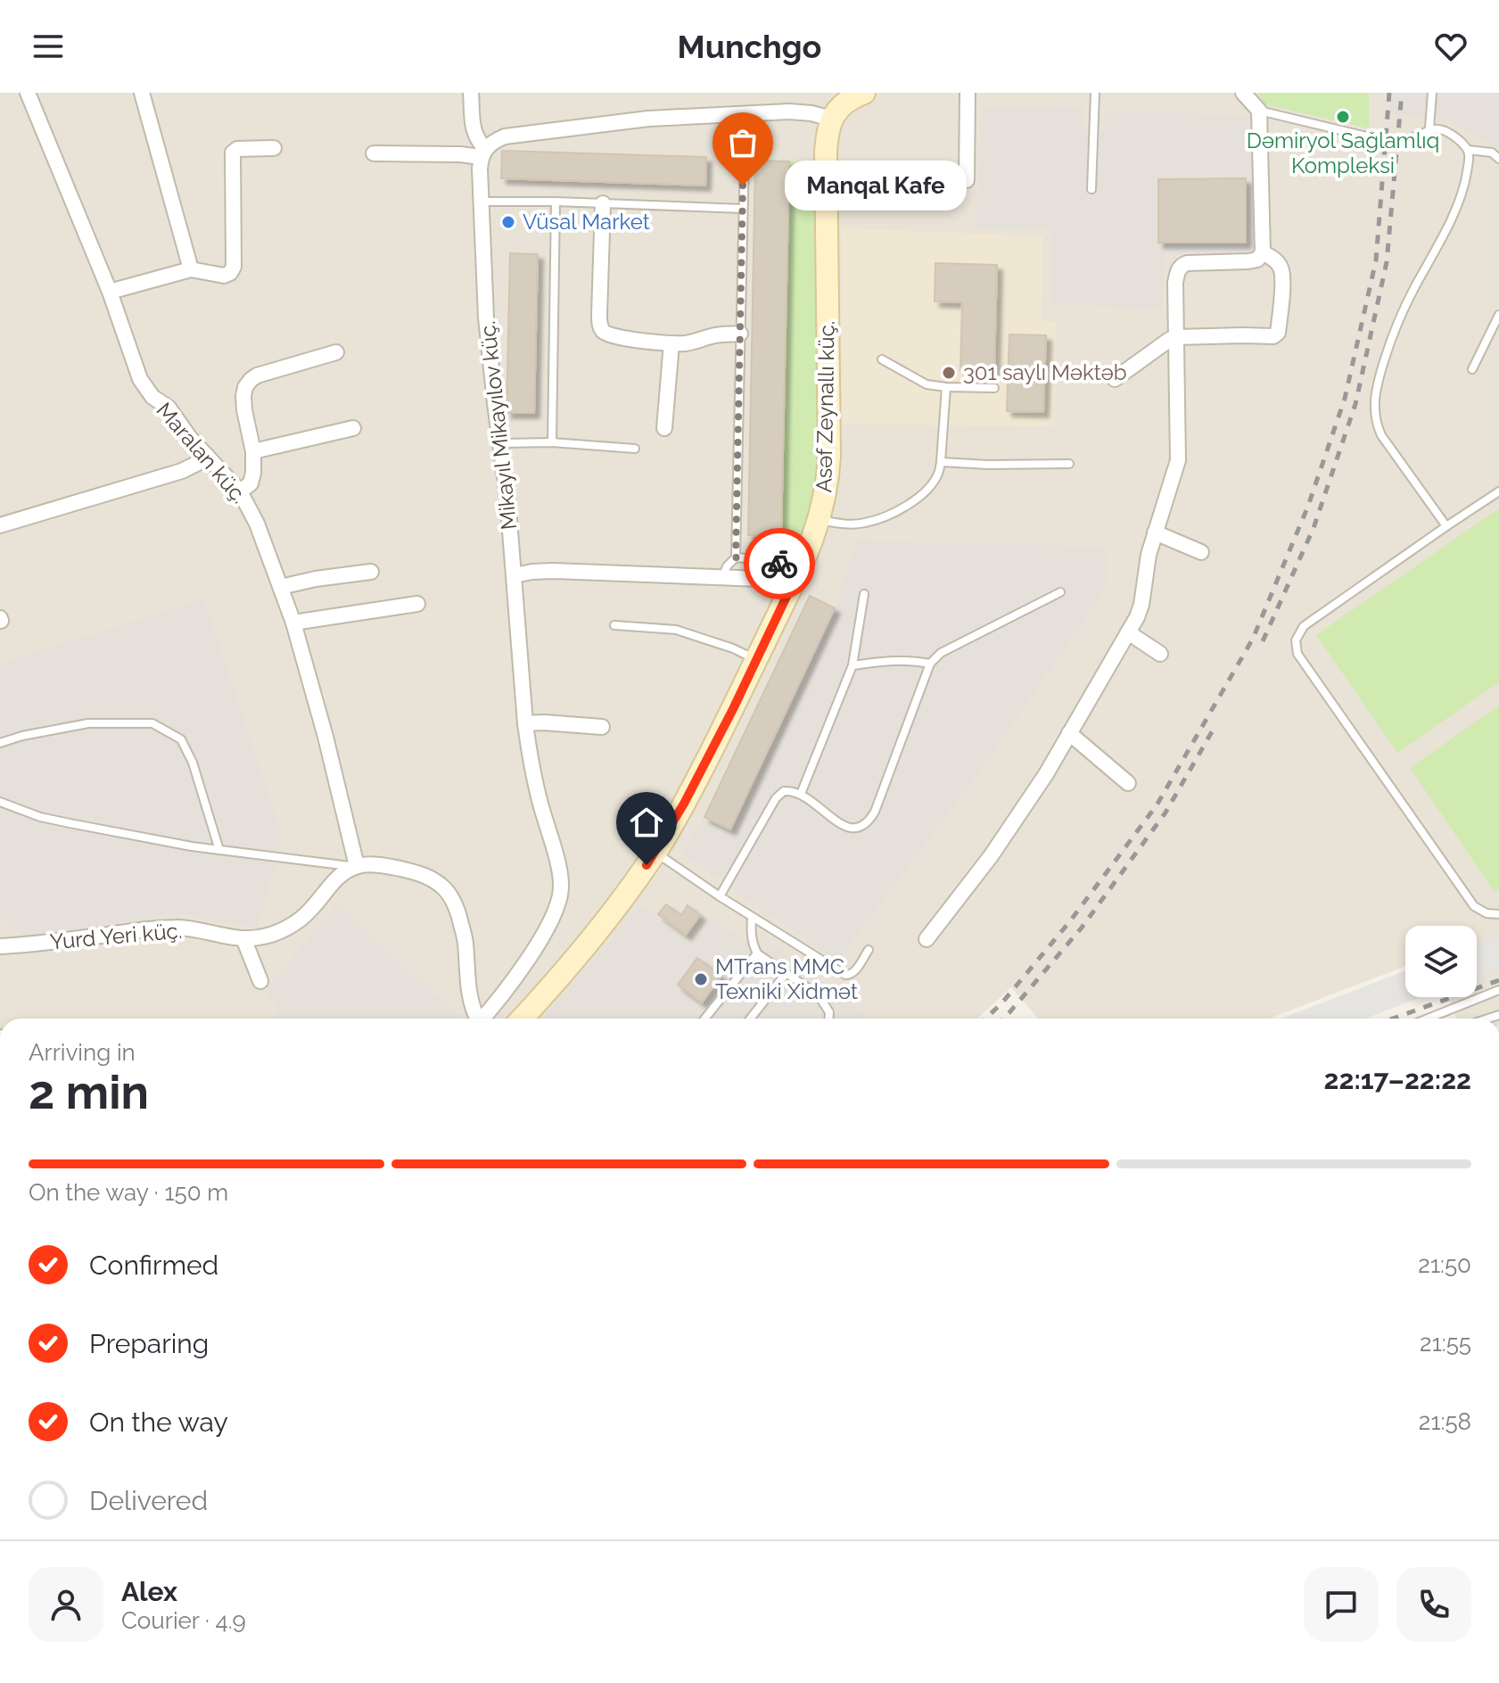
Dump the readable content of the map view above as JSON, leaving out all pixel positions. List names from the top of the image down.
{
  "streets": {
    "main road": ["Asəf Zeynallı küç."],
    "street": ["Mikayıl Mikayılov küç.", "Maralan küç.", "Yurd Yeri küç."]
  },
  "crossings": [
    ["Maralan küç.", "Yurd Yeri küç."]
  ],
  "places": [
    "Dəmiryol Sağlamlıq Kompleksi",
    "Manqal Kafe",
    "Vüsal Market",
    "301 saylı Məktəb",
    "MTrans MMC Texniki Xidmət"
  ],
  "page": {
    "header": "Munchgo",
    "bubble": "Manqal Kafe",
    "heading": ["2 min", "Arriving in", "22:17–22:22"],
    "panel": ["Alex", "Courier · 4.9"],
    "bar": "On the way · 150 m",
    "list": [
      ["Confirmed", "21:50"],
      ["Preparing", "21:55"],
      ["On the way", "21:58"],
      "Delivered"
    ]
  }
}
